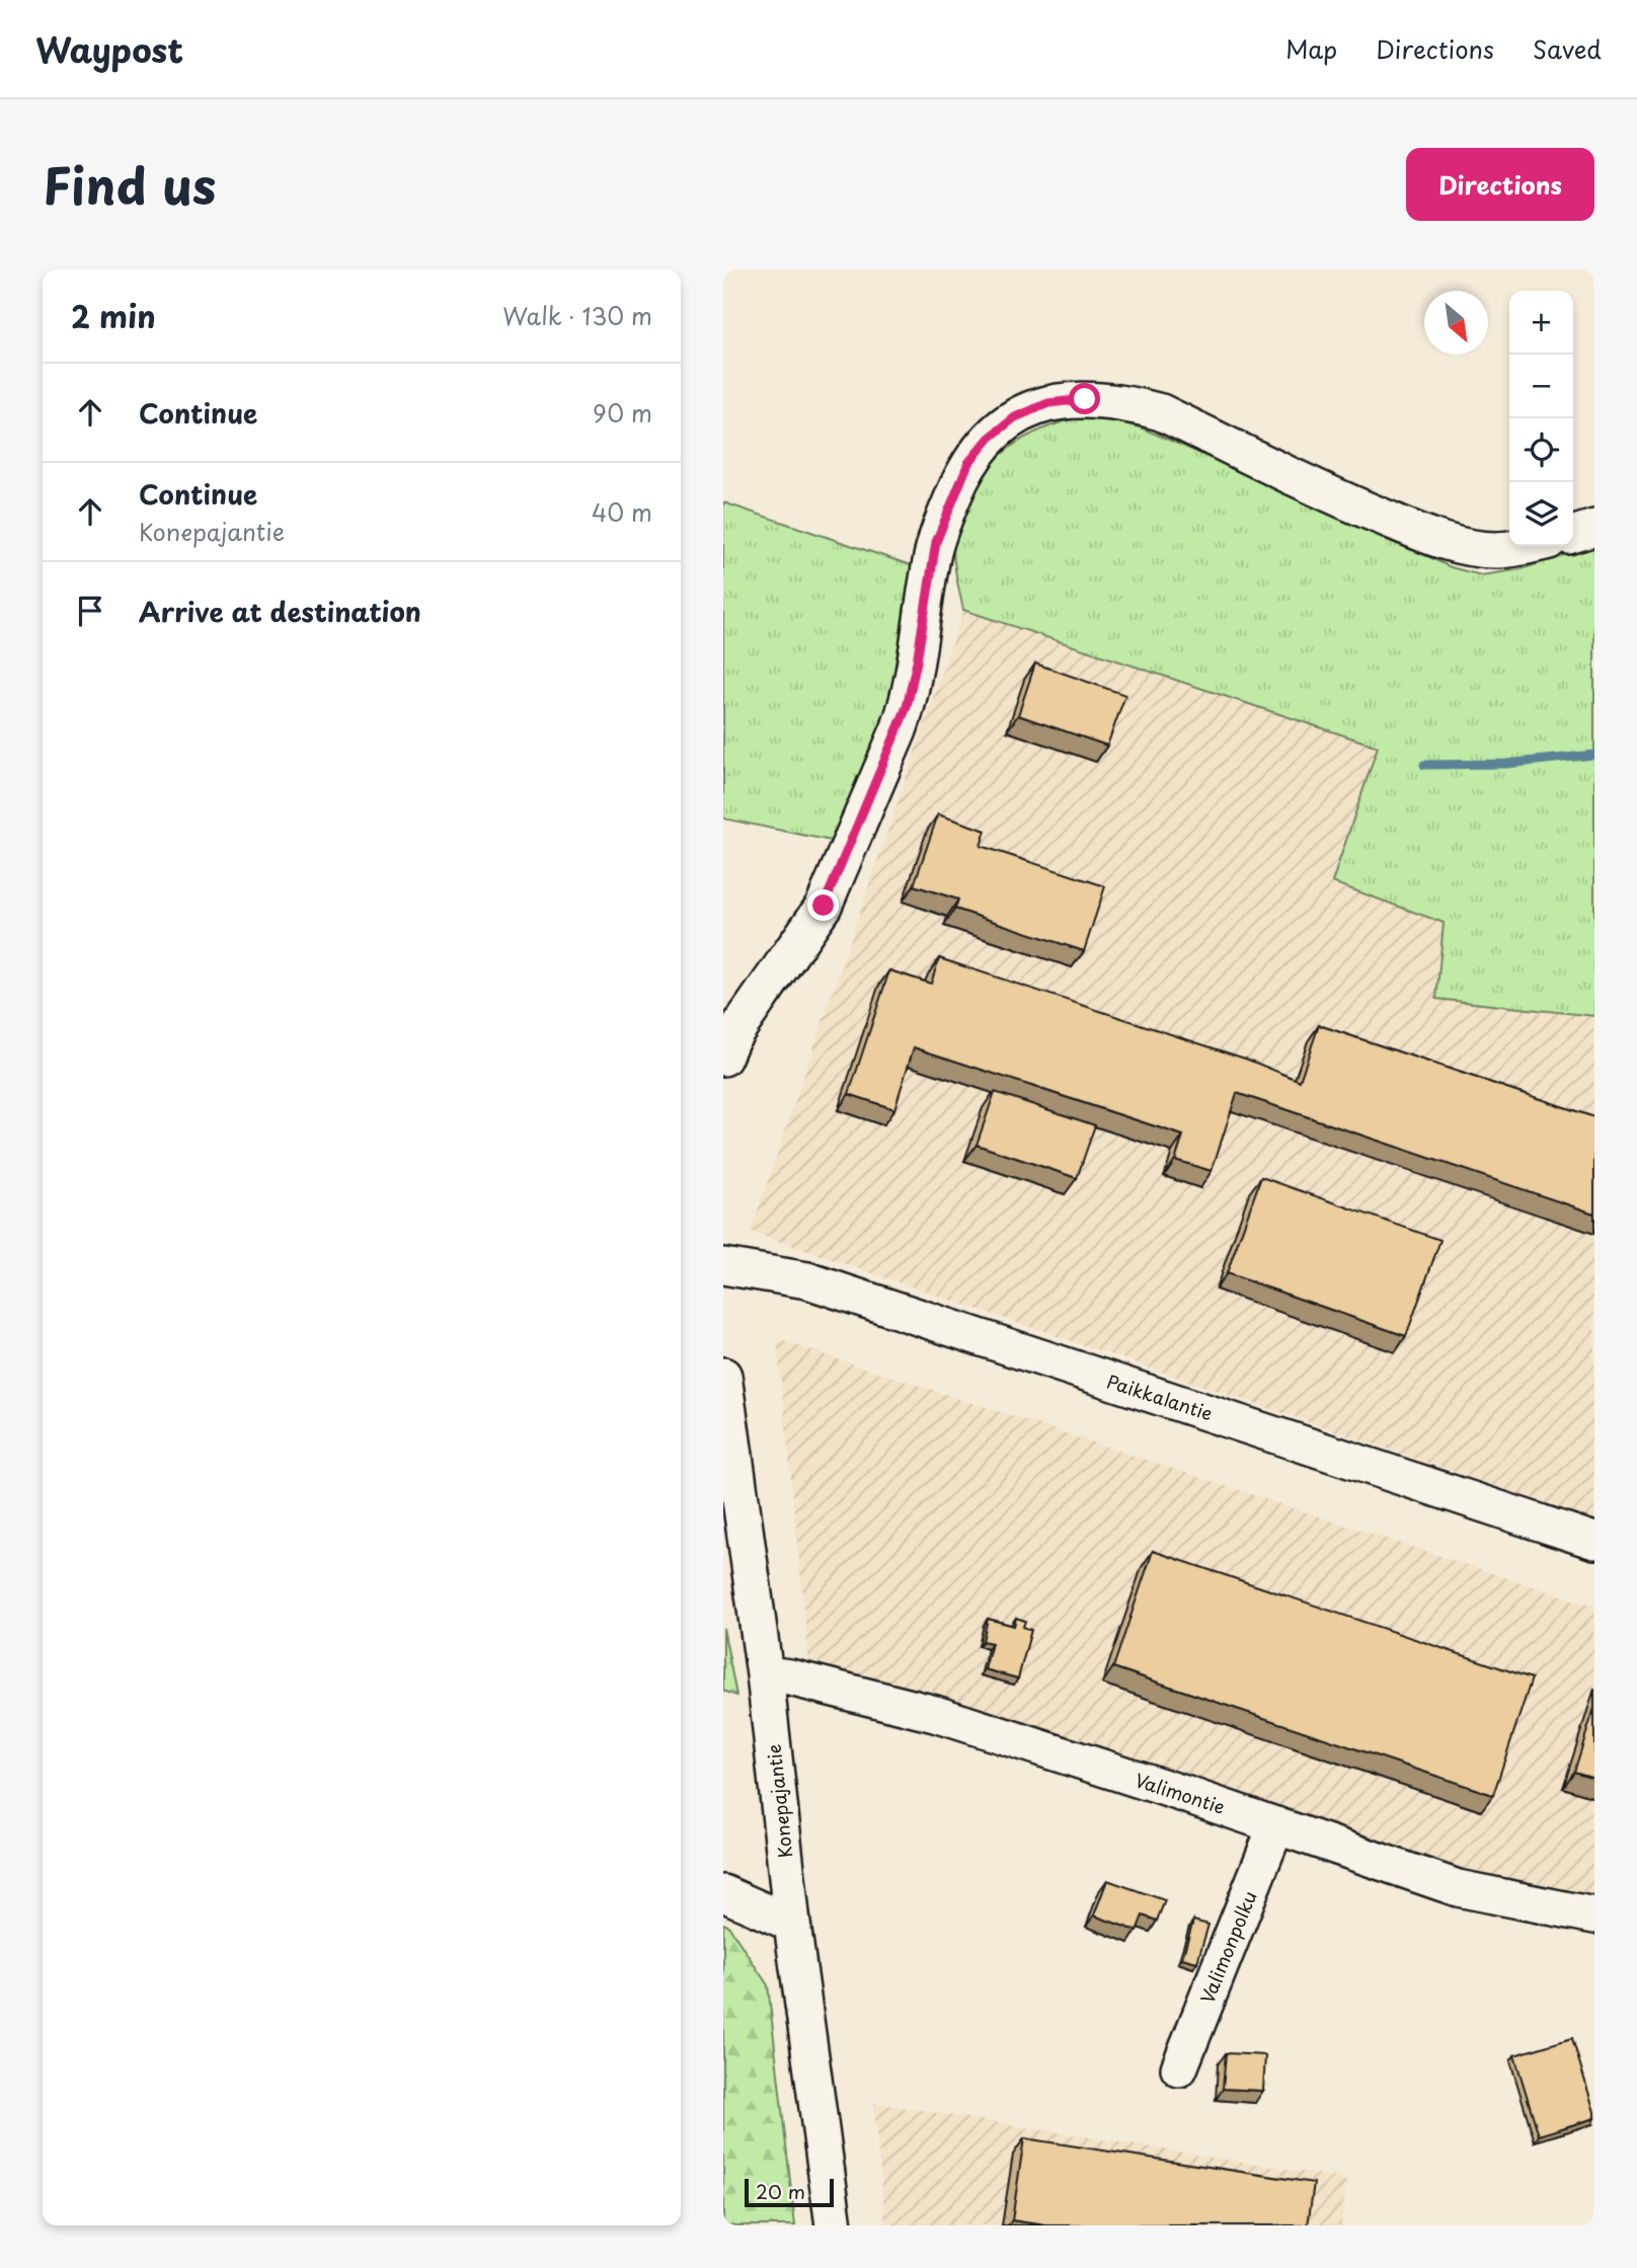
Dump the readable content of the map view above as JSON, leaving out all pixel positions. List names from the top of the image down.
{
  "streets": {
    "street": [
      "Paikkalantie",
      "Valimontie",
      "Konepajantie",
      "Valimonpolku"
    ]
  },
  "crossings": [
    ["Valimontie", "Konepajantie"],
    ["Valimontie", "Valimonpolku"]
  ],
  "scale_bar": "20 m",
  "north": "bottom right",
  "page": {
    "header": "Waypost",
    "nav": ["Map", "Directions", "Saved"],
    "title": "Find us",
    "buttons": "Directions",
    "heading": ["2 min", "Walk · 130 m"],
    "map_buttons": ["+", "−"],
    "list": [
      ["Continue", "90 m"],
      ["Continue", "Konepajantie", "40 m"],
      "Arrive at destination"
    ],
    "scale": "20 m"
  }
}
